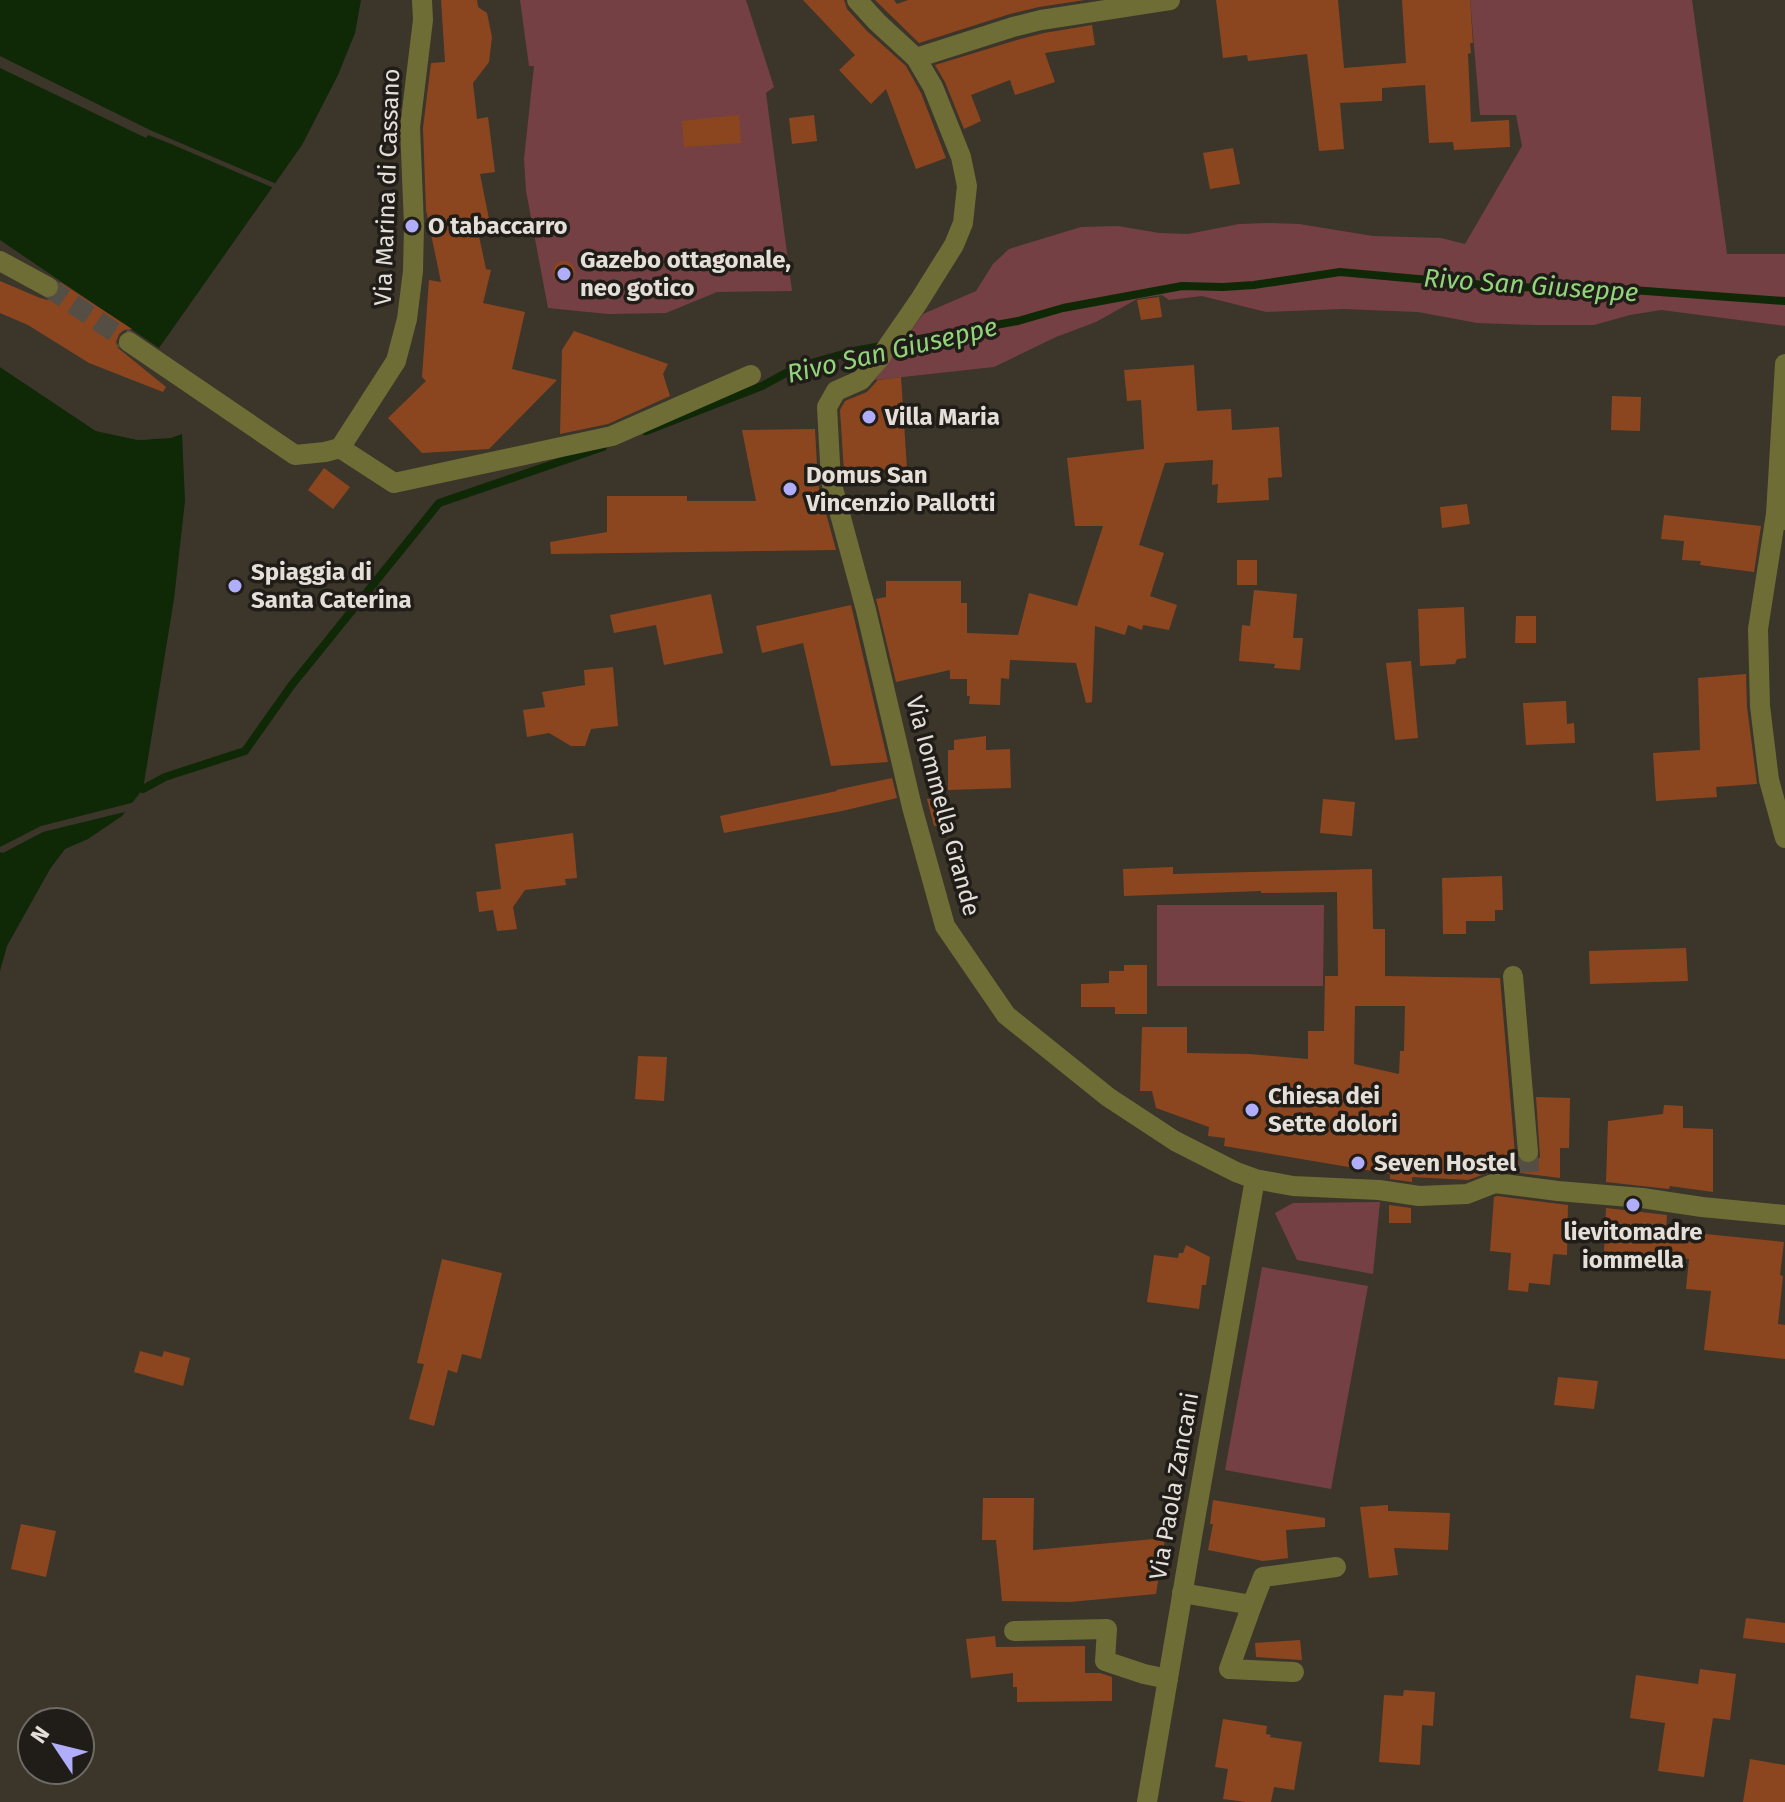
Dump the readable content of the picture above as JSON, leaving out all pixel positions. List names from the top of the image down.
{
  "streets": {
    "street": ["Via Marina di Cassano", "Via Iommella Grande", "Via Paola Zancani"]
  },
  "crossings": [
    ["Via Iommella Grande", "Via Paola Zancani"]
  ],
  "water": ["Rivo San Giuseppe"],
  "places": [
    "O tabaccarro",
    "Gazebo ottagonale, neo gotico",
    "Villa Maria",
    "Domus San Vincenzio Pallotti",
    "Spiaggia di Santa Caterina",
    "Chiesa dei Sette dolori",
    "Seven Hostel",
    "lievitomadre iommella"
  ],
  "north": "top left"
}
